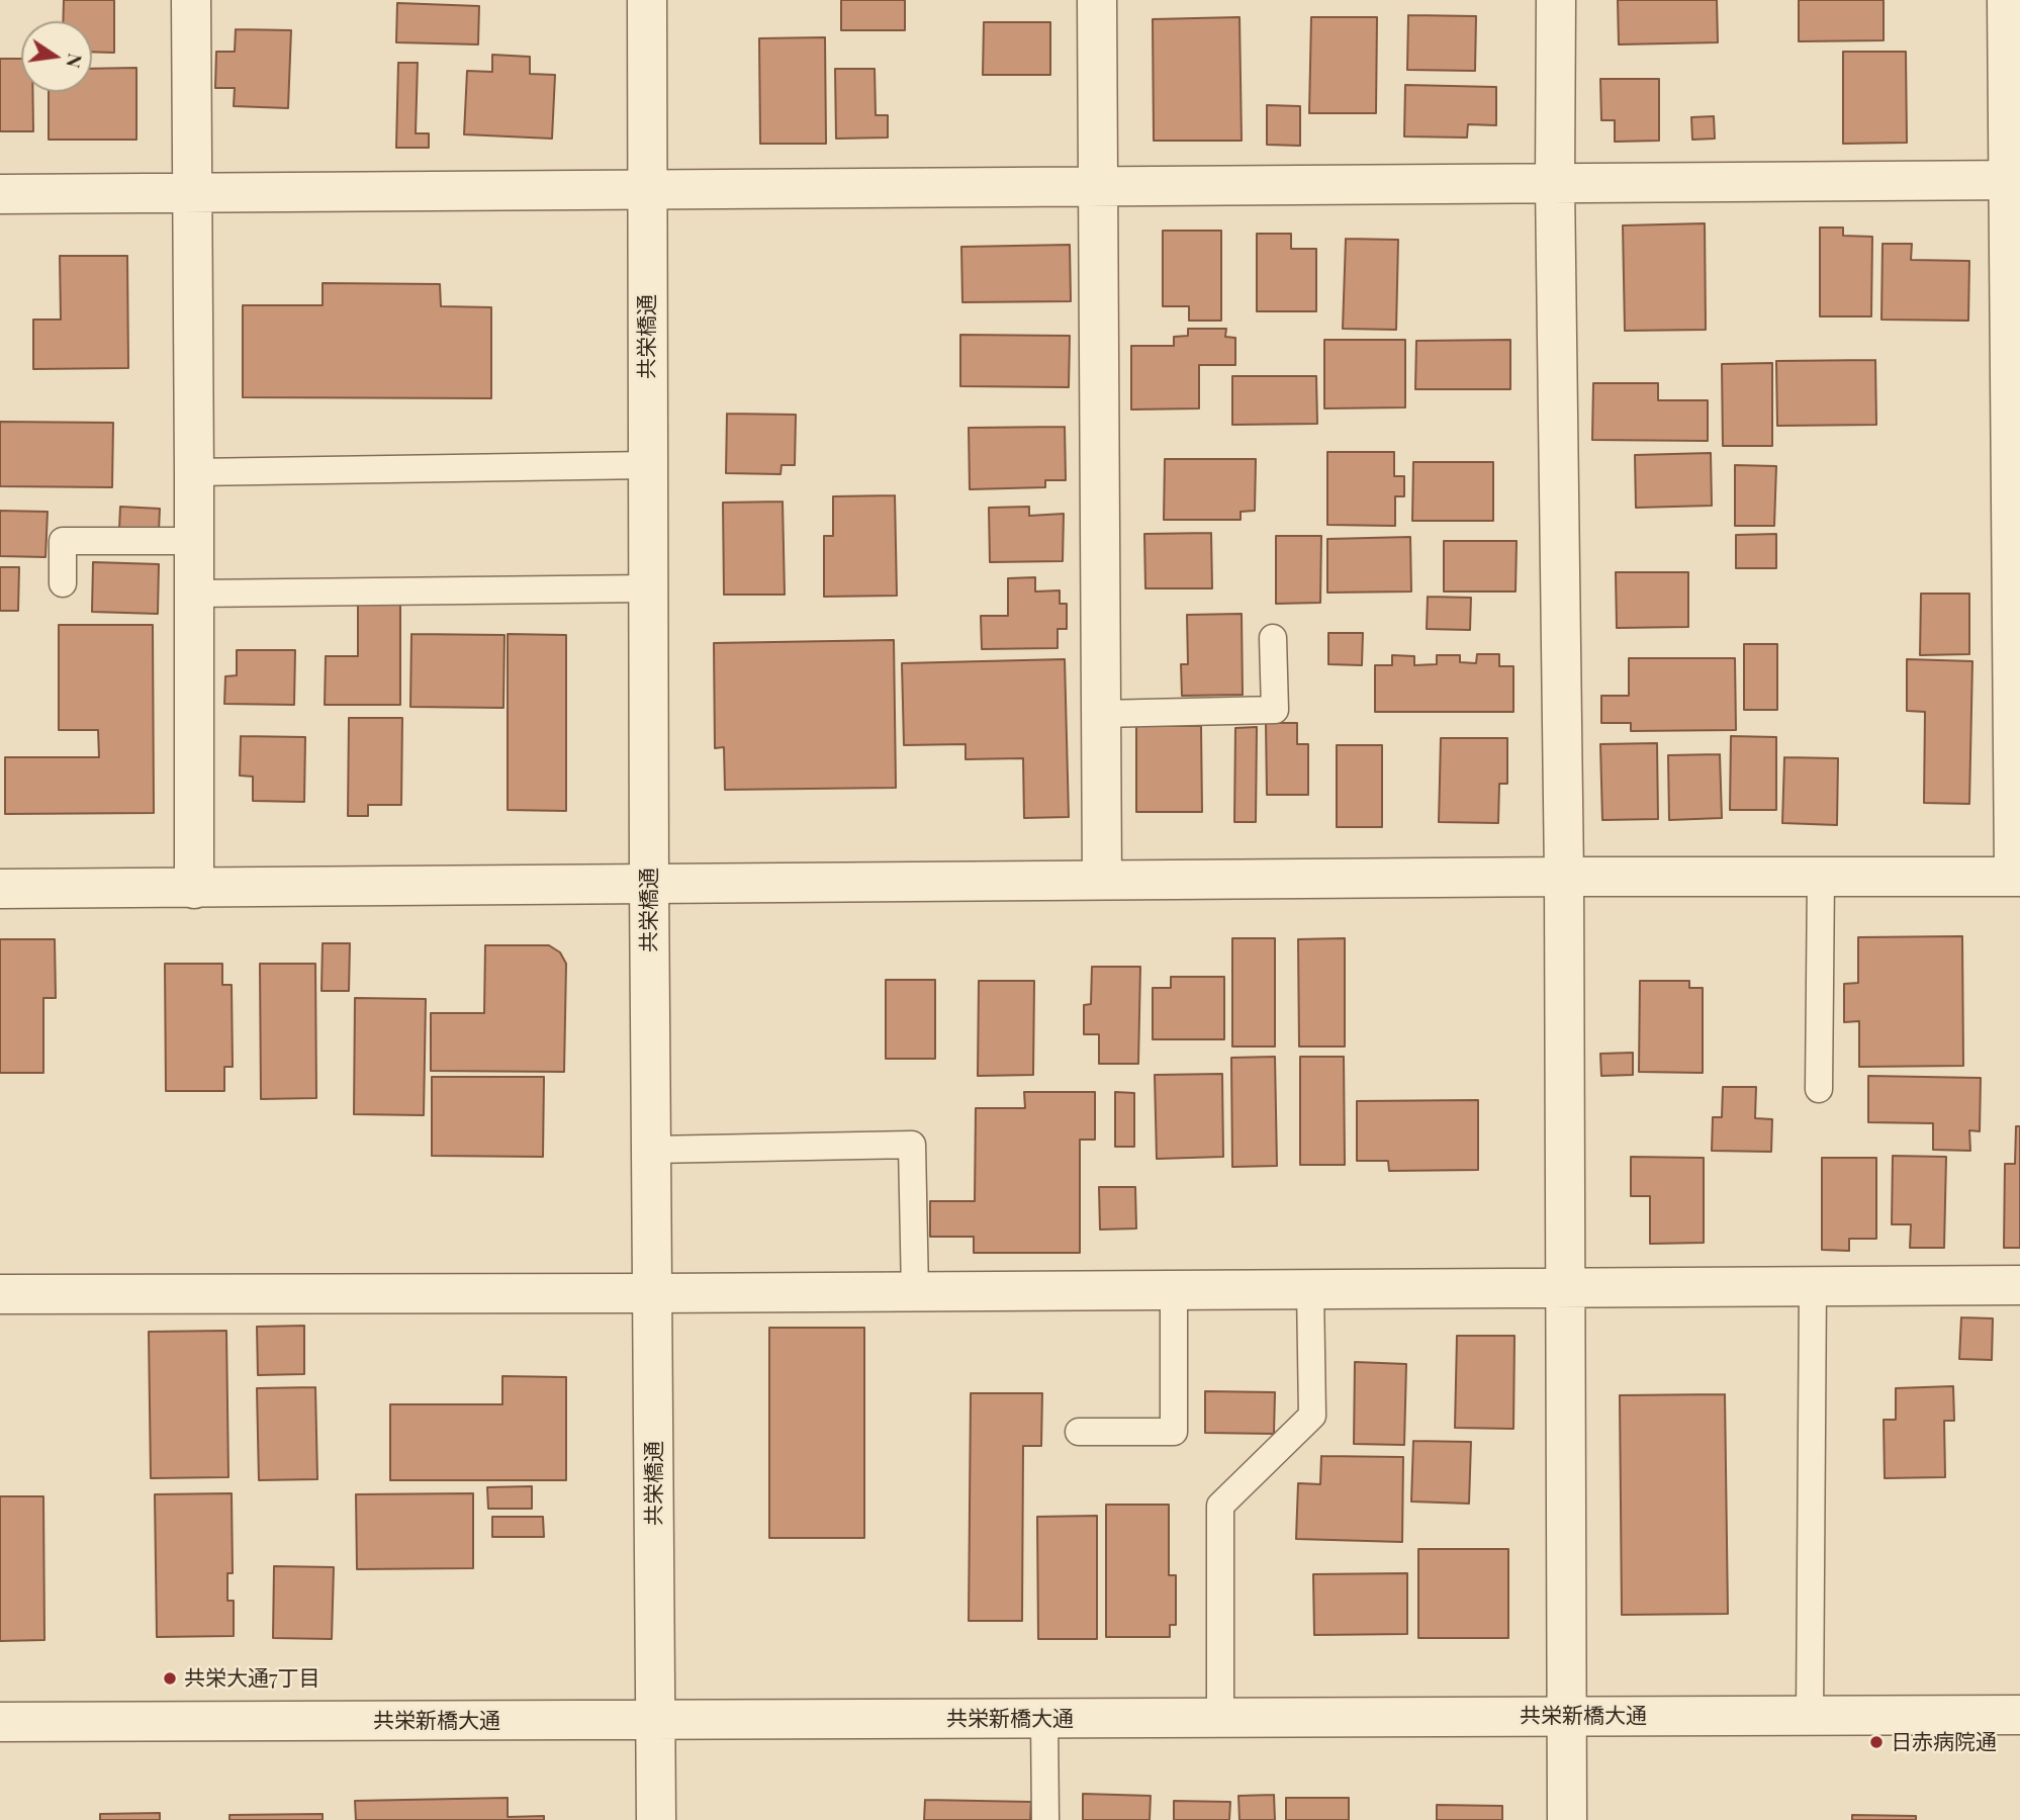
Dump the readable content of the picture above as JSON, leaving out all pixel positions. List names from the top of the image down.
{
  "streets": {
    "street": ["共栄橋通", "共栄新橋大通"]
  },
  "crossings": [
    ["共栄橋通", "共栄新橋大通"]
  ],
  "places": ["共栄大通7丁目", "日赤病院通"],
  "north": "right"
}
